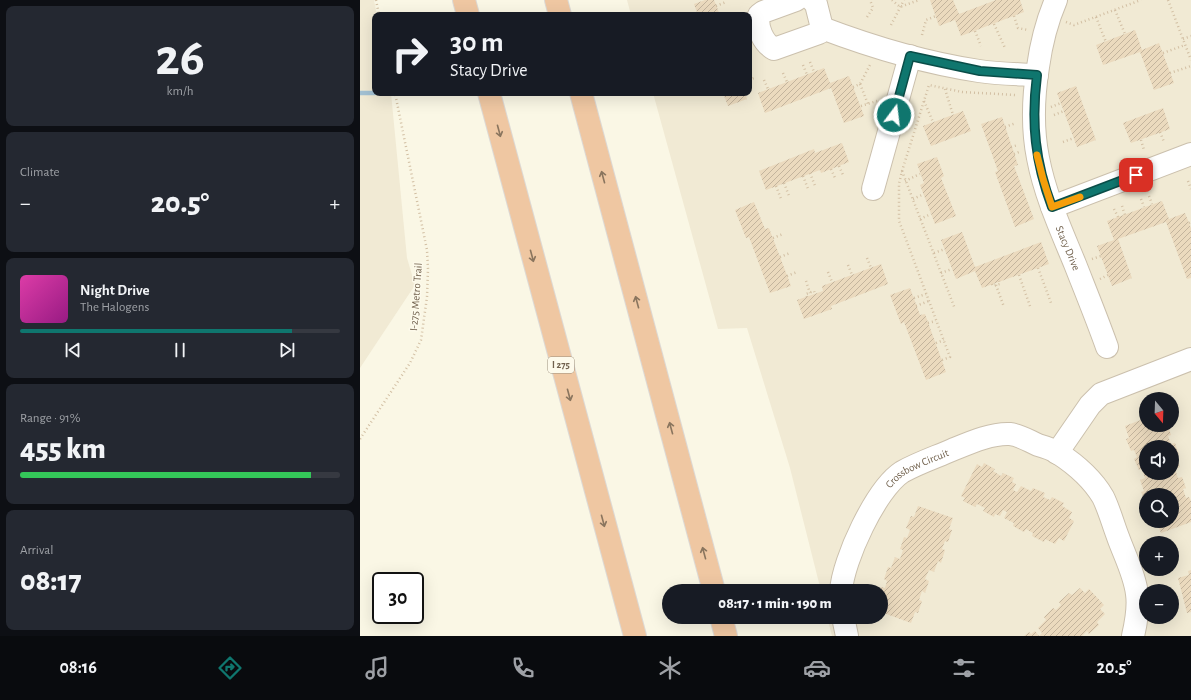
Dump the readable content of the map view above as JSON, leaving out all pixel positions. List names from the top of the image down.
{
  "streets": {
    "highway": ["I 275"],
    "street": ["Stacy Drive", "Crossbow Circuit"],
    "path": ["I-275 Metro Trail"]
  },
  "north": "bottom",
  "page": {
    "tile": [
      ["26", "km/h"],
      "Climate",
      ["Range · 91%", "455 km"],
      ["Arrival", "08:17"]
    ],
    "turn": ["30 m", "Stacy Drive"],
    "heat": ["−", "20.5°", "+"],
    "song": ["Night Drive", "The Halogens"],
    "map_buttons": ["+", "−"],
    "limit": "30",
    "trip": "08:17 · 1 min · 190 m",
    "tabs": ["08:16", "20.5°"]
  }
}
